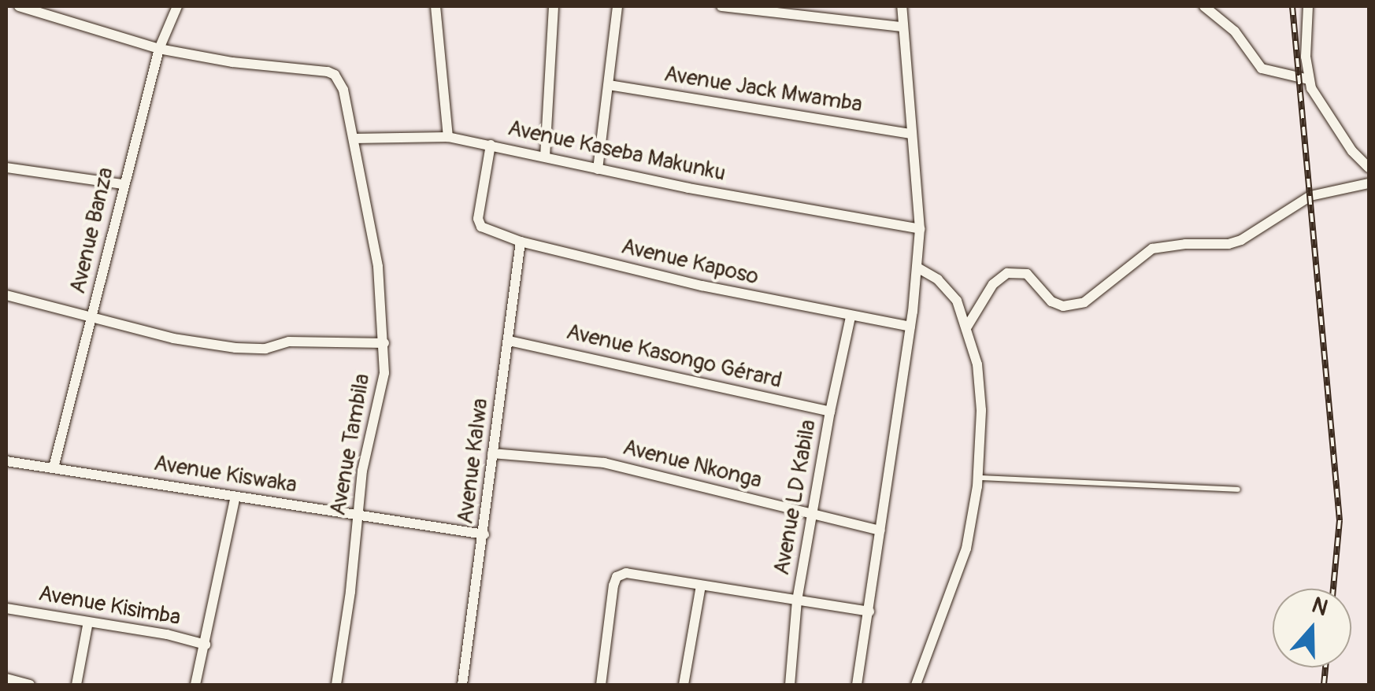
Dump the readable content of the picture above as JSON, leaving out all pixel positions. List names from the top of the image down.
{
  "streets": {
    "street": [
      "Avenue Jack Mwamba",
      "Avenue Kaseba Makunku",
      "Avenue Banza",
      "Avenue Kaposo",
      "Avenue Kasongo Gérard",
      "Avenue Tambila",
      "Avenue Kalwa",
      "Avenue Nkonga",
      "Avenue Kiswaka",
      "Avenue LD Kabila",
      "Avenue Kisimba"
    ]
  },
  "crossings": [
    ["Avenue Kaseba Makunku", "Avenue Kaposo"],
    ["Avenue Kaseba Makunku", "Avenue Tambila"],
    ["Avenue Banza", "Avenue Tambila"],
    ["Avenue Banza", "Avenue Kiswaka"],
    ["Avenue Kaposo", "Avenue Kalwa"],
    ["Avenue Kaposo", "Avenue LD Kabila"],
    ["Avenue Kasongo Gérard", "Avenue Kalwa"],
    ["Avenue Kasongo Gérard", "Avenue LD Kabila"],
    ["Avenue Tambila", "Avenue Kiswaka"],
    ["Avenue Kalwa", "Avenue Nkonga"],
    ["Avenue Kalwa", "Avenue Kiswaka"],
    ["Avenue Nkonga", "Avenue LD Kabila"]
  ],
  "north": "top"
}
